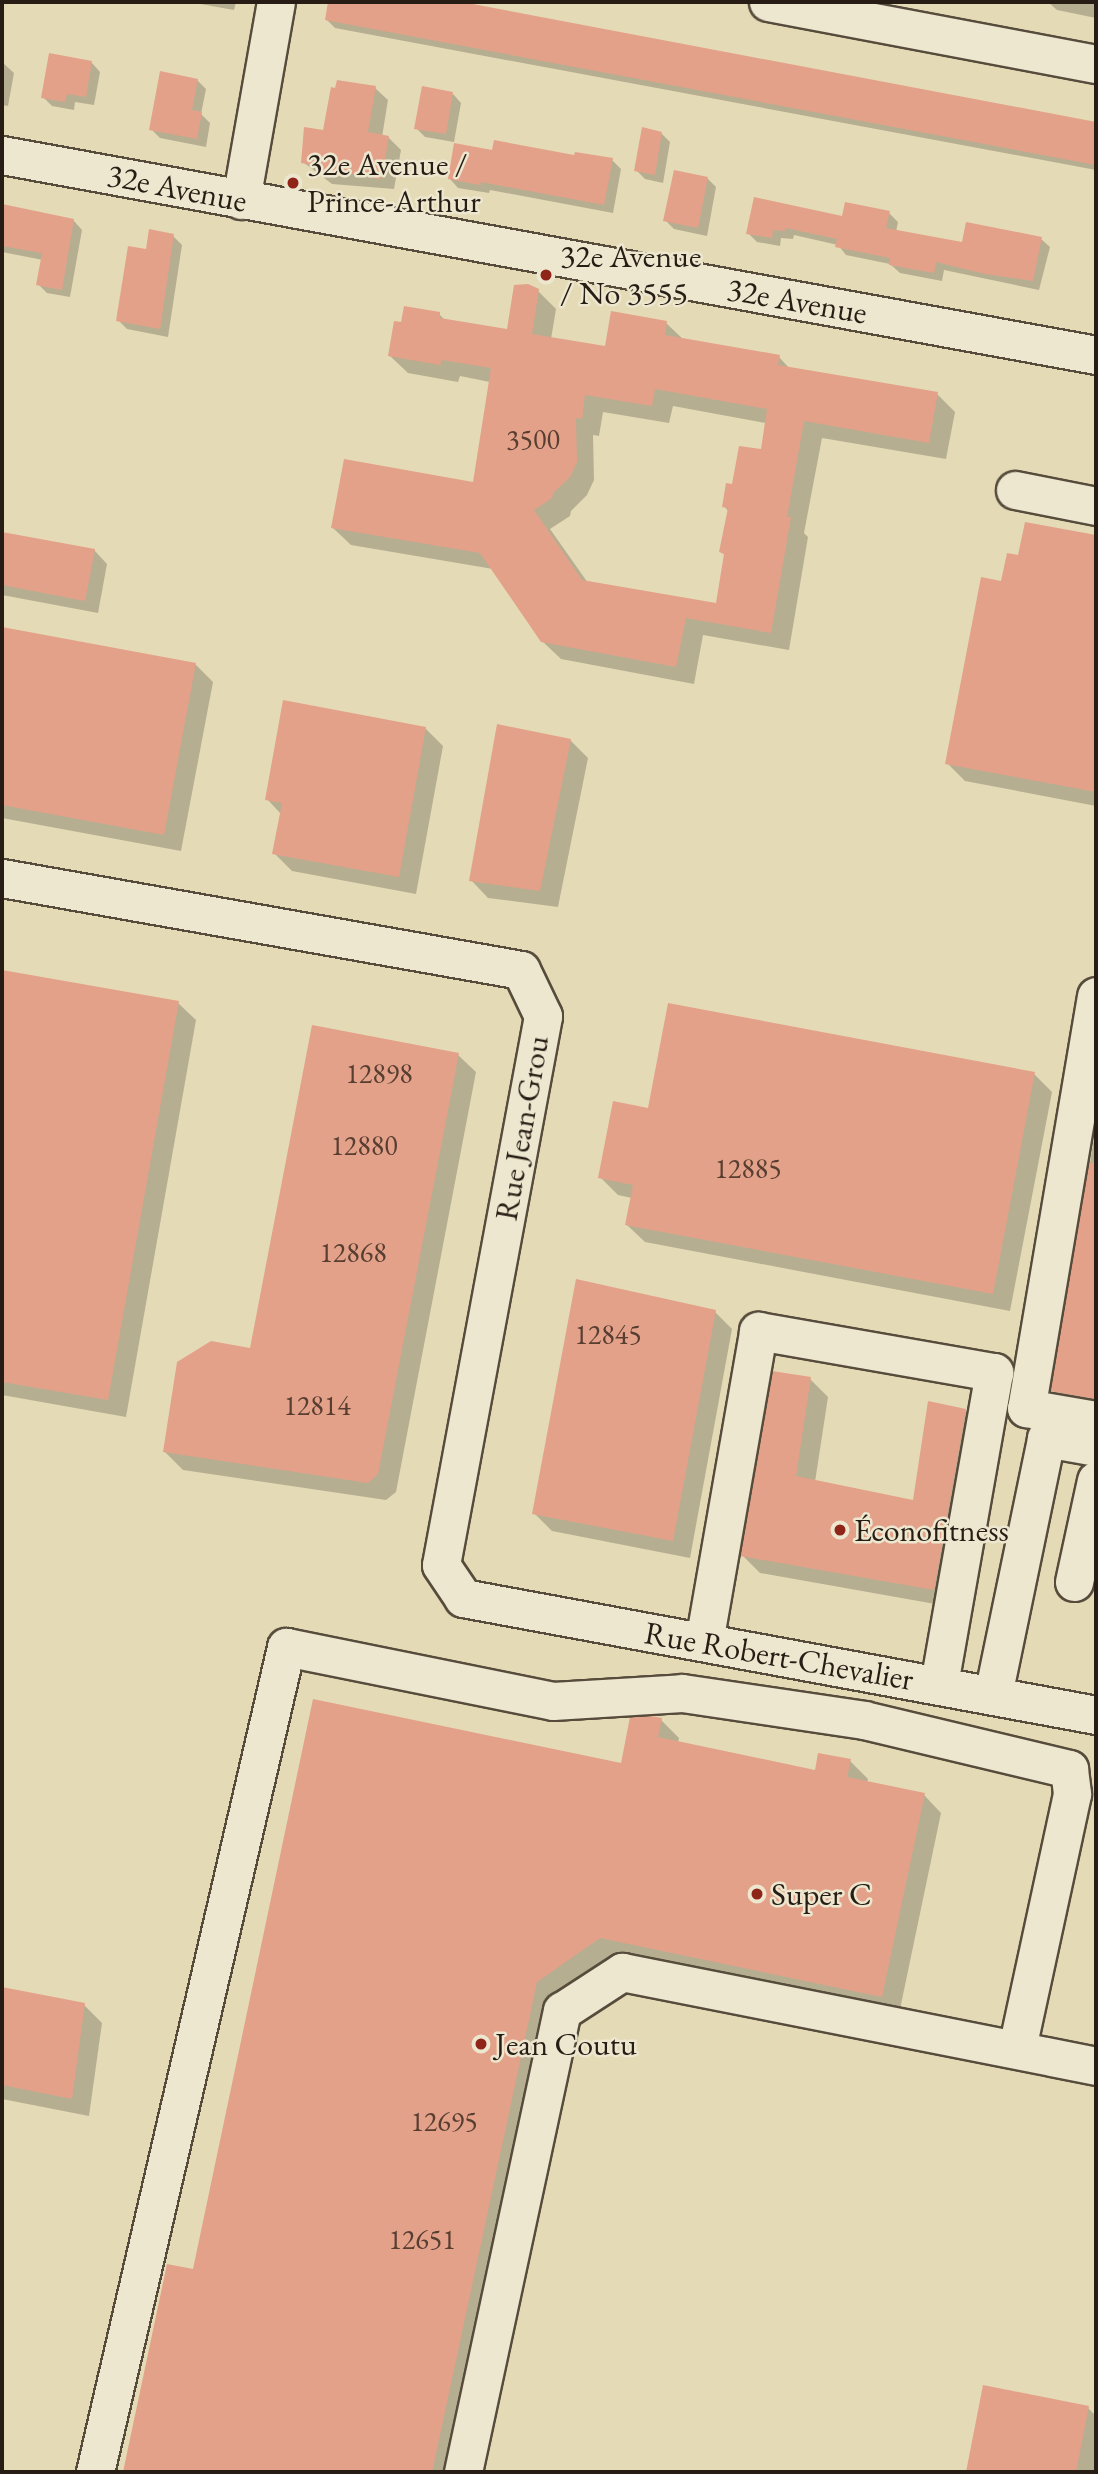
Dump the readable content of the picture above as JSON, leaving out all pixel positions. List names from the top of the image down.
{
  "streets": {
    "street": ["32e Avenue", "Rue Jean-Grou", "Rue Robert-Chevalier"]
  },
  "crossings": [
    ["Rue Jean-Grou", "Rue Robert-Chevalier"]
  ],
  "places": [
    "32e Avenue / Prince-Arthur",
    "32e Avenue / No 3555",
    "Éconofitness",
    "Super C",
    "Jean Coutu"
  ],
  "house_numbers": [
    "3500",
    "12898",
    "12880",
    "12885",
    "12868",
    "12845",
    "12814",
    "12695",
    "12651"
  ]
}
